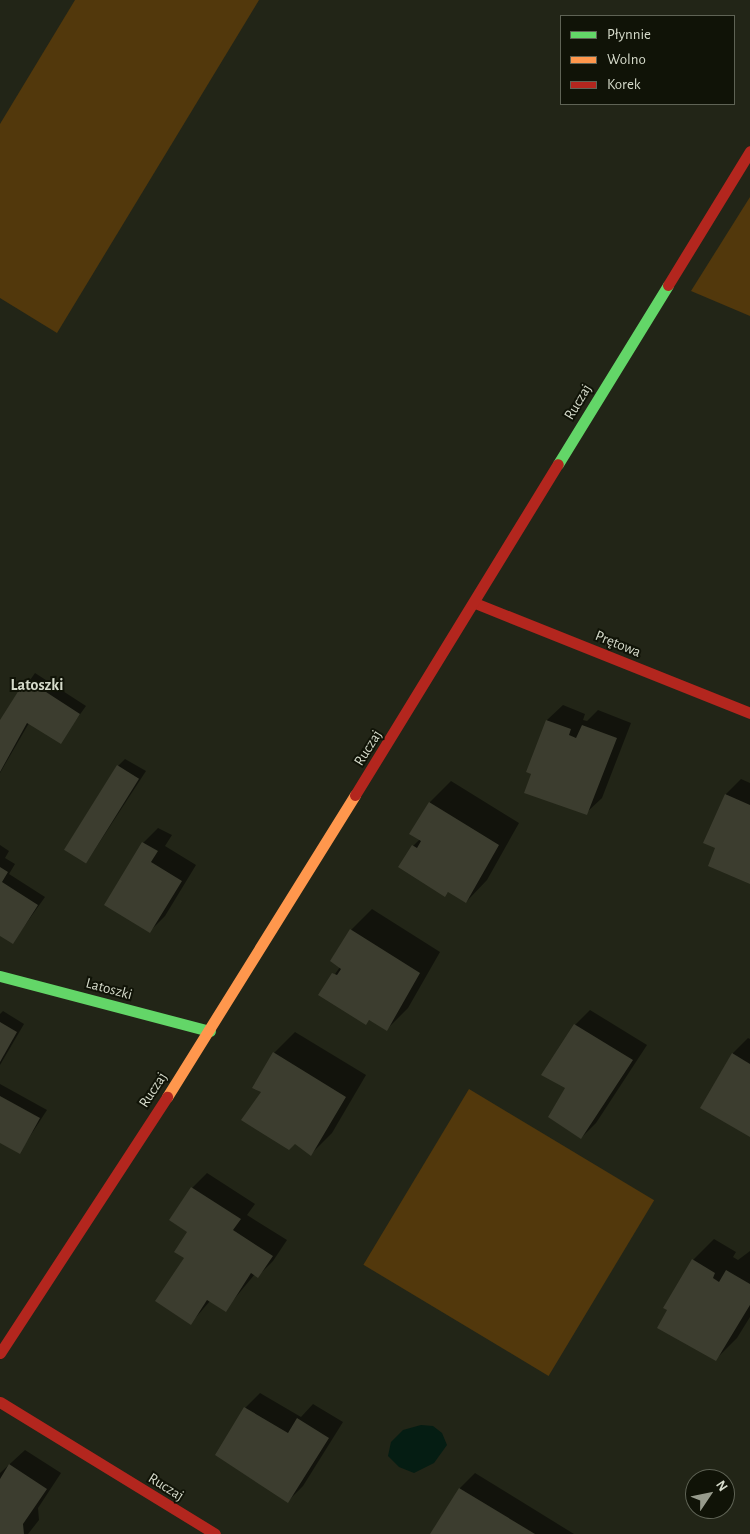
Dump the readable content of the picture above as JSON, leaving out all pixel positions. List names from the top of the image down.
{
  "streets": {
    "street": ["Ruczaj", "Prętowa", "Latoszki"]
  },
  "crossings": [
    ["Ruczaj", "Prętowa"],
    ["Ruczaj", "Latoszki"]
  ],
  "districts": ["Latoszki"],
  "legend": ["Płynnie", "Wolno", "Korek"],
  "north": "top right"
}
